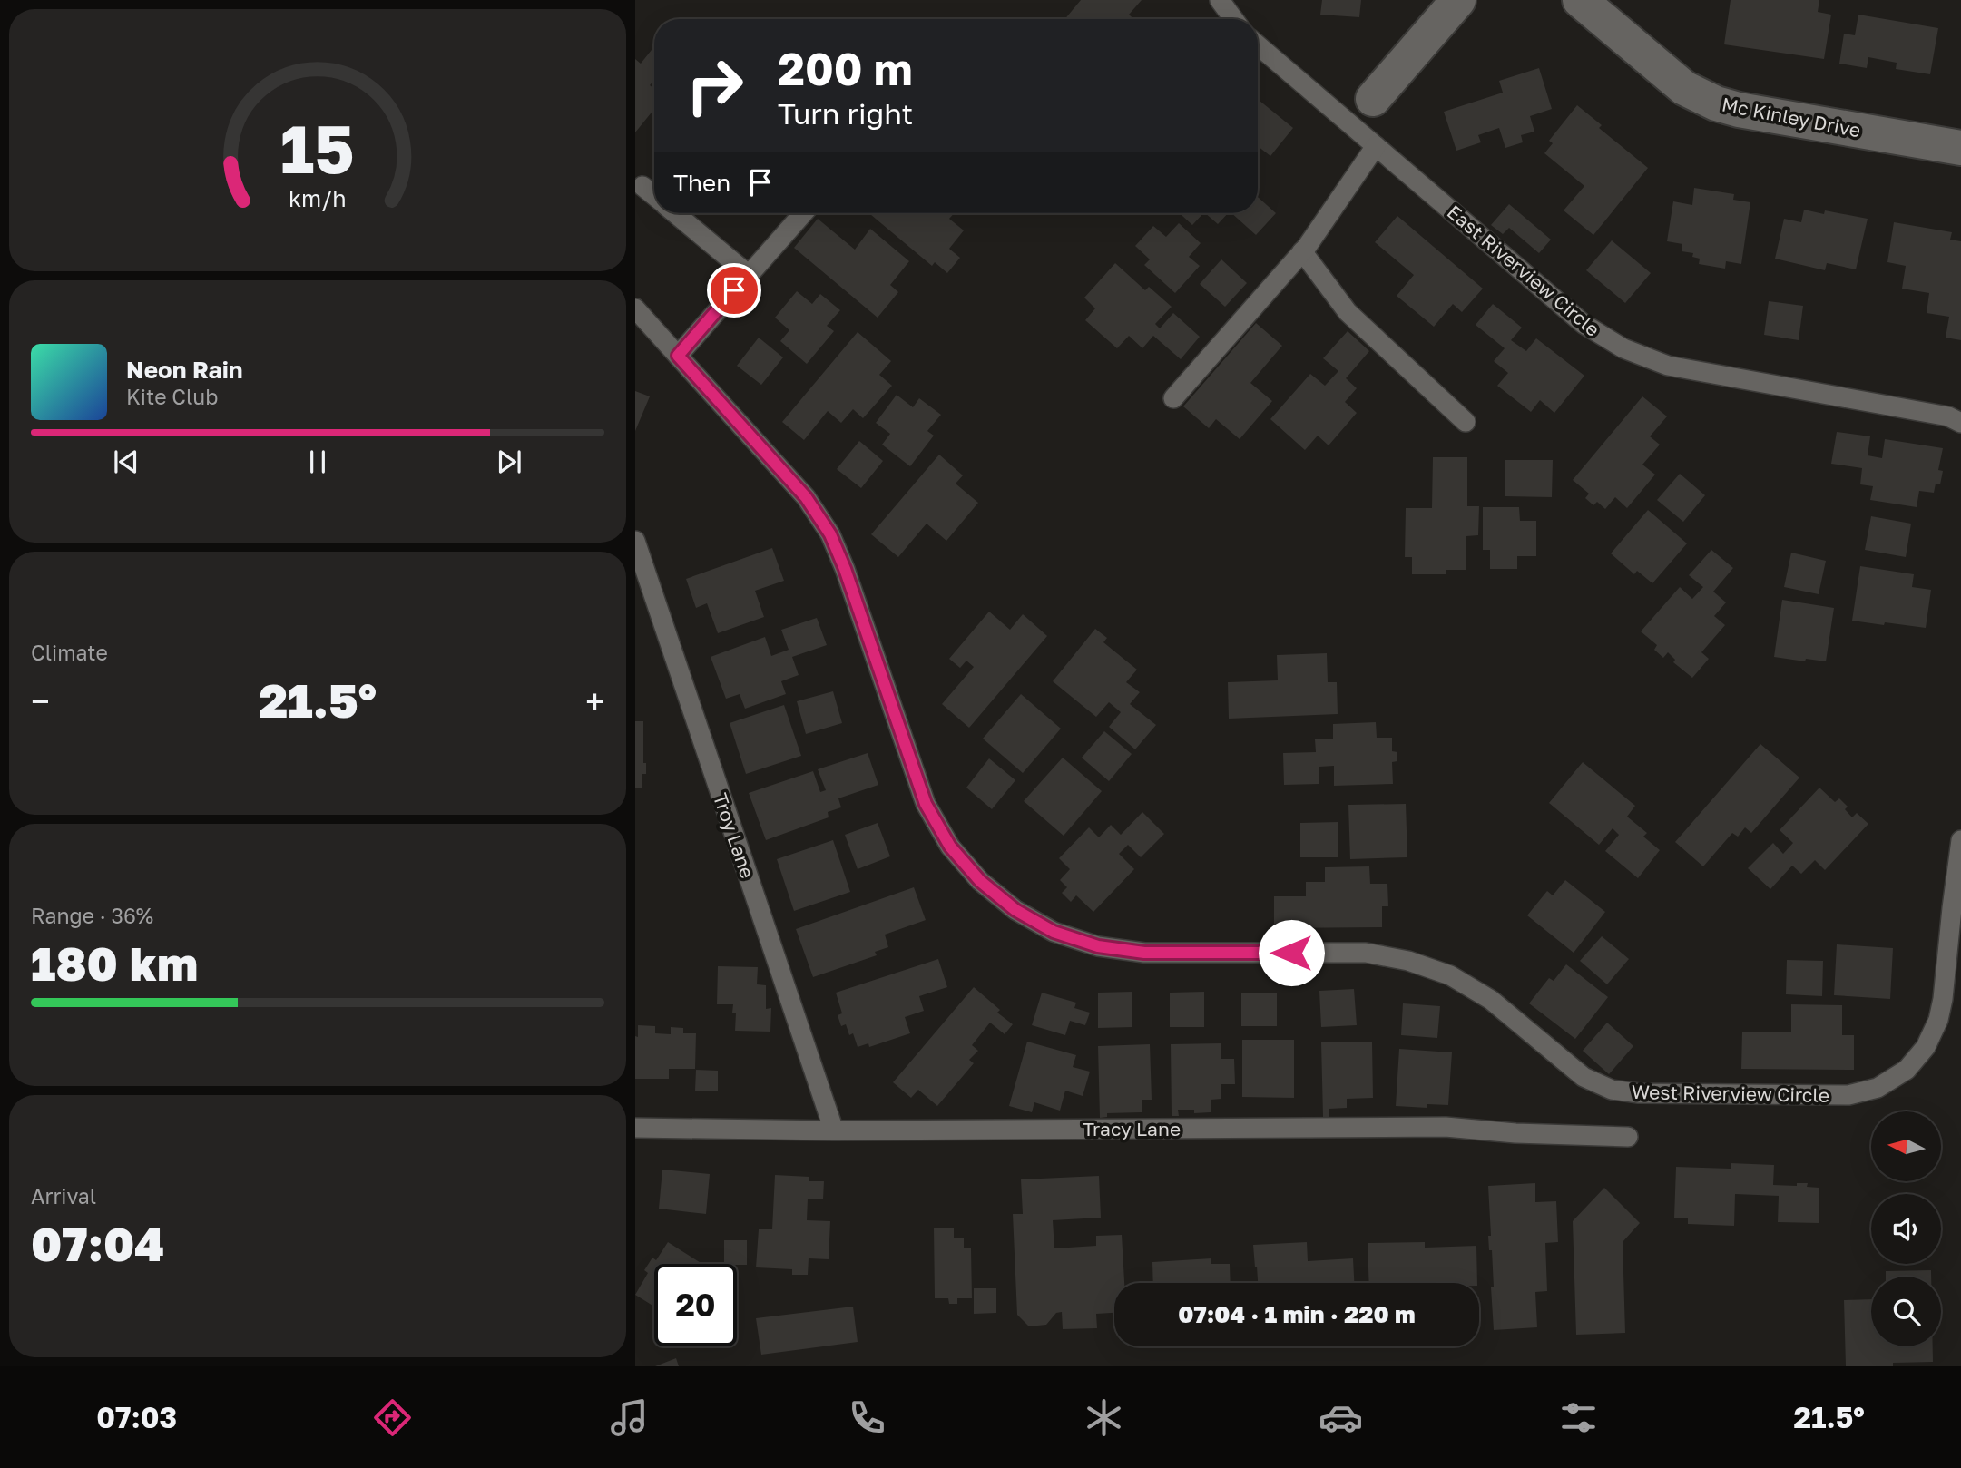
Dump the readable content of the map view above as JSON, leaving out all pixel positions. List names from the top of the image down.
{
  "streets": {
    "street": ["Mc Kinley Drive"],
    "lane": [
      "East Riverview Circle",
      "Troy Lane",
      "West Riverview Circle",
      "Tracy Lane"
    ]
  },
  "crossings": [
    ["Troy Lane", "Tracy Lane"]
  ],
  "north": "left",
  "page": {
    "turn": ["200 m", "Turn right"],
    "then": "Then",
    "song": ["Neon Rain", "Kite Club"],
    "tile": [
      "Climate",
      ["Range · 36%", "180 km"],
      ["Arrival", "07:04"]
    ],
    "heat": ["−", "21.5°", "+"],
    "limit": "20",
    "trip": "07:04 · 1 min · 220 m",
    "tabs": ["07:03", "21.5°"],
    "gauge": ["15", "km/h"]
  }
}
